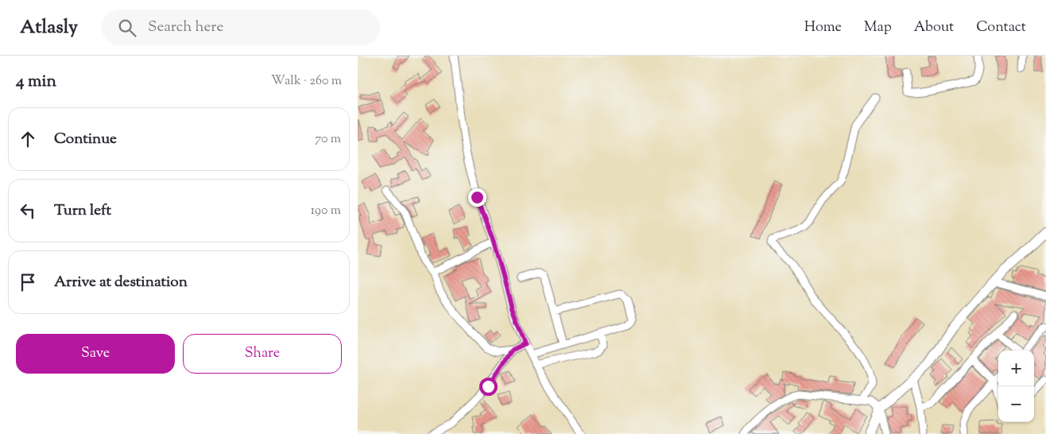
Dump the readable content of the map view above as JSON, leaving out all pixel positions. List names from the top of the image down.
{
  "page": {
    "header": "Atlasly",
    "search": "Search here",
    "nav": [
      "Home",
      "Map",
      "About",
      "Contact"
    ],
    "heading": ["4 min", "Walk · 260 m"],
    "list": [
      ["Continue", "70 m"],
      ["Turn left", "190 m"],
      "Arrive at destination"
    ],
    "buttons": ["Save", "Share"],
    "map_buttons": ["+", "−"]
  }
}
